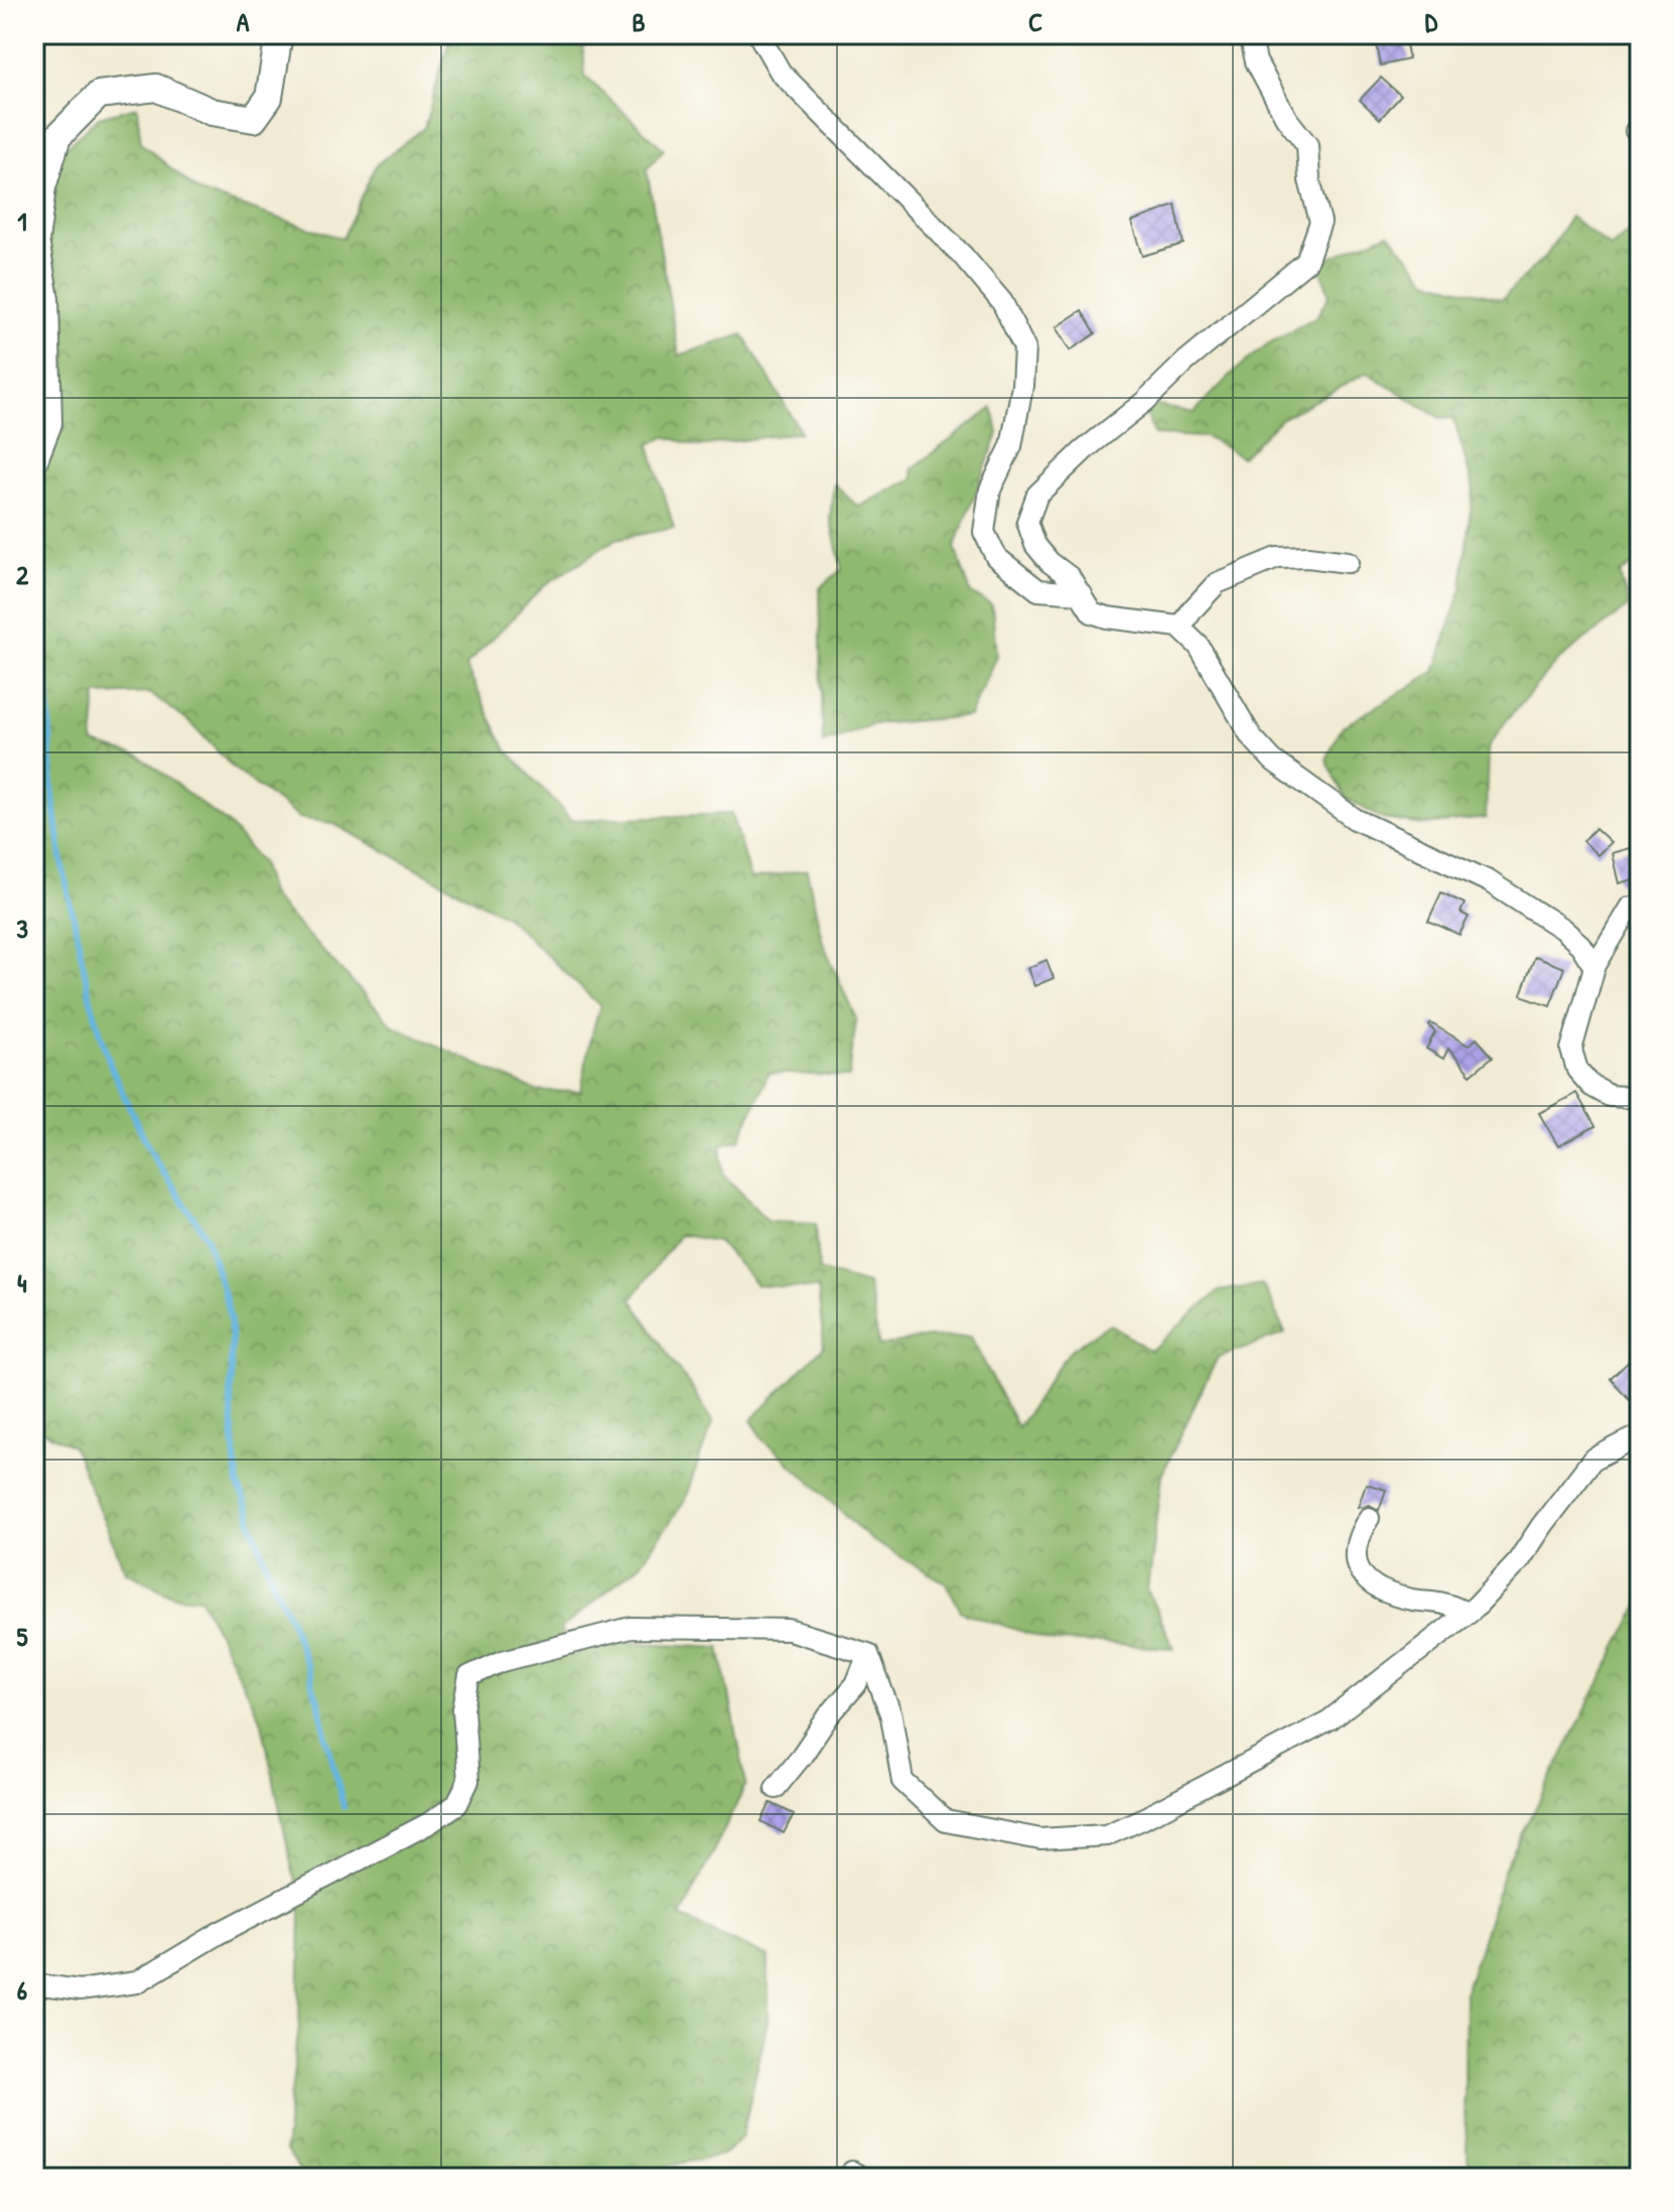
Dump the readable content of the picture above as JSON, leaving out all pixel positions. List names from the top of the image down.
{
  "grid": {
    "columns": [
      "A",
      "B",
      "C",
      "D"
    ],
    "rows": [
      "1",
      "2",
      "3",
      "4",
      "5",
      "6"
    ]
  }
}
